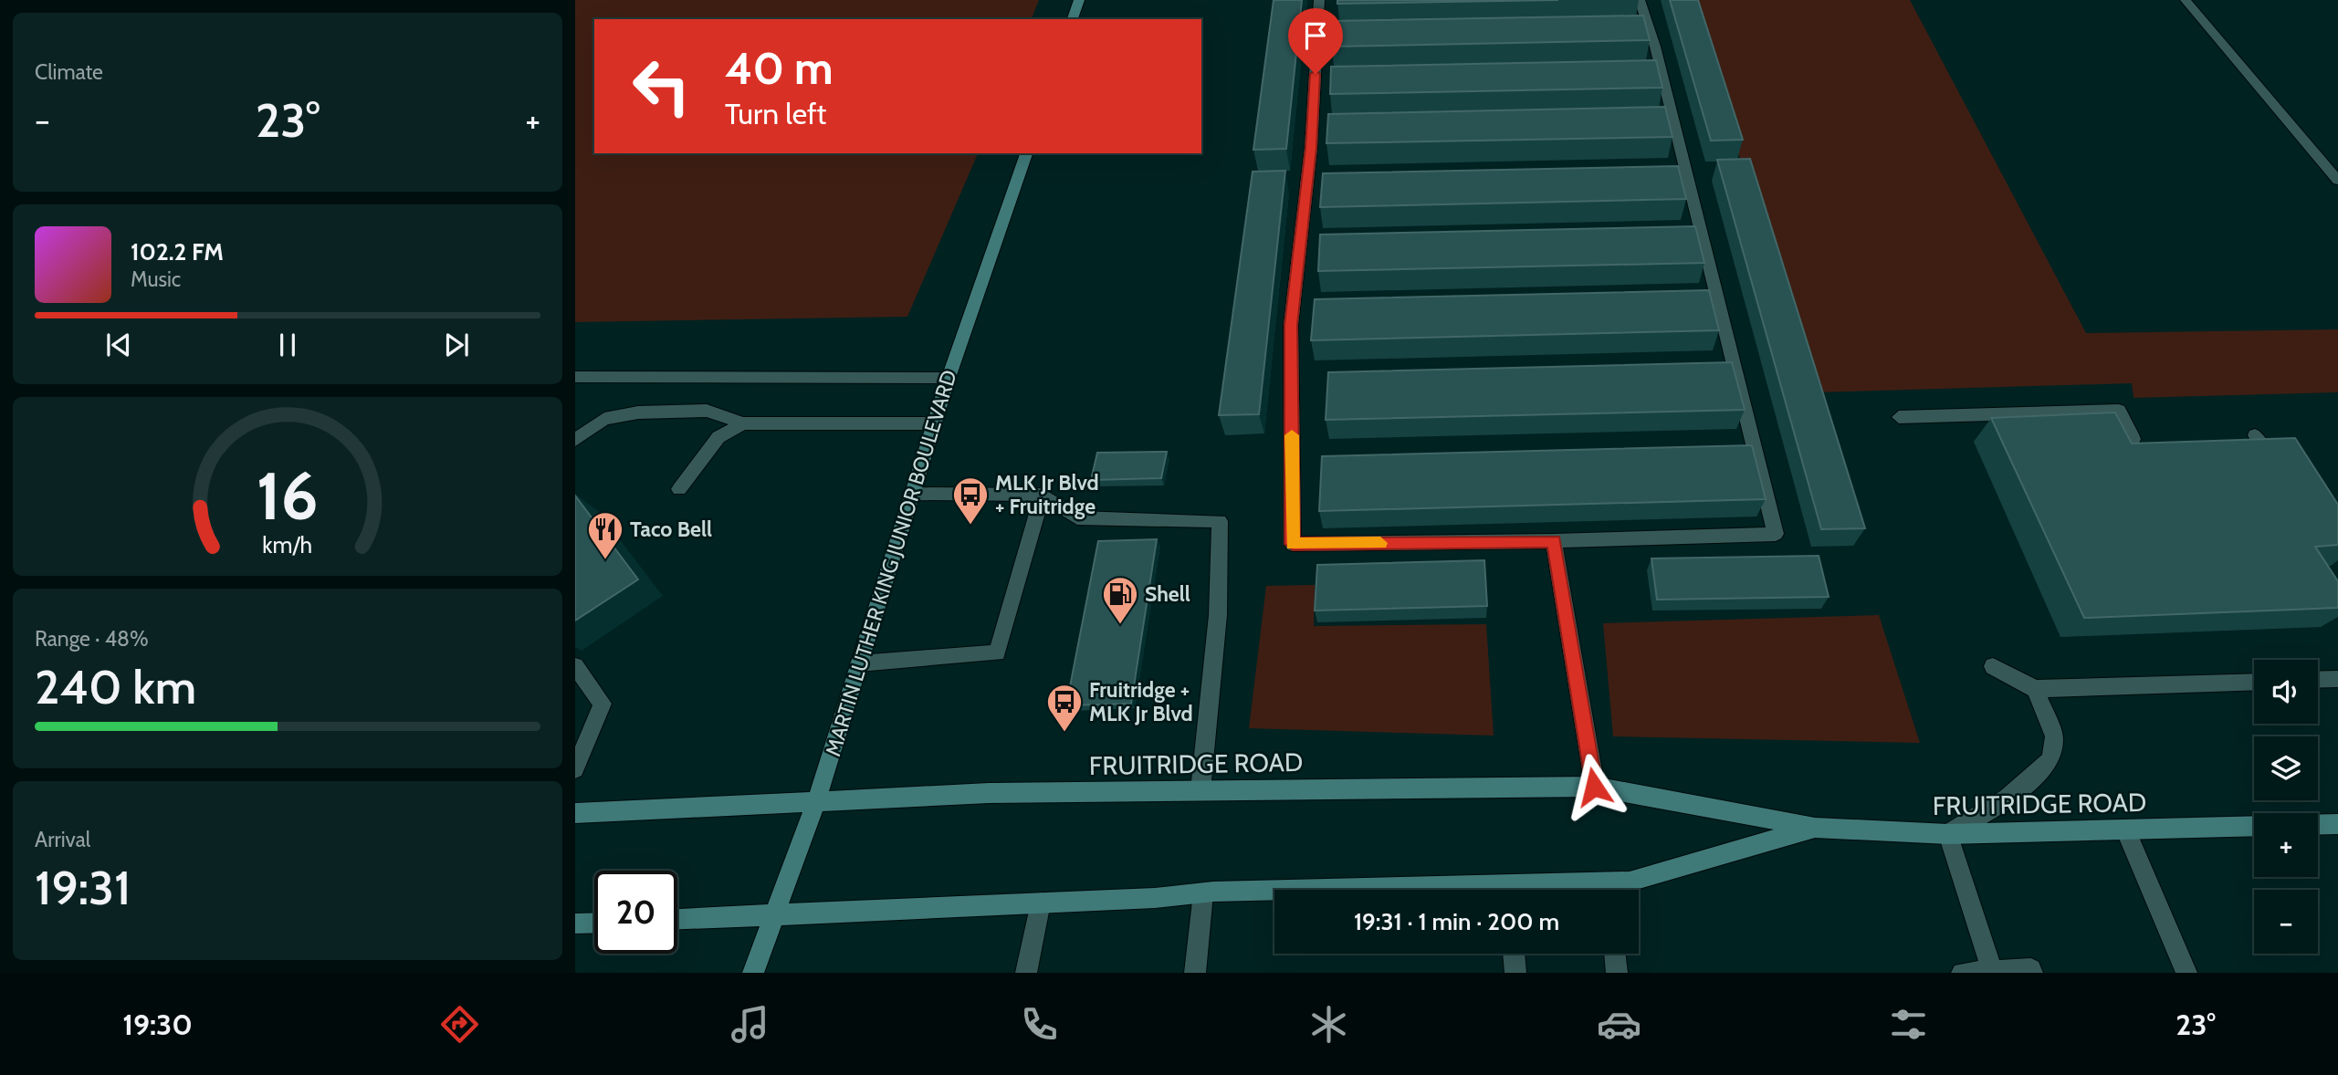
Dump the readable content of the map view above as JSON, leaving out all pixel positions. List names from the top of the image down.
{
  "streets": {
    "main road": ["MARTIN LUTHER KING JUNIOR BOULEVARD", "FRUITRIDGE ROAD"]
  },
  "crossings": [
    ["MARTIN LUTHER KING JUNIOR BOULEVARD", "FRUITRIDGE ROAD"]
  ],
  "places": {
    "bus stop": ["MLK Jr Blvd + Fruitridge", "Fruitridge + MLK Jr Blvd"],
    "restaurant": ["Taco Bell"],
    "fuel station": ["Shell"]
  },
  "page": {
    "tile": [
      "Climate",
      ["Range · 48%", "240 km"],
      ["Arrival", "19:31"]
    ],
    "turn": ["40 m", "Turn left"],
    "heat": ["−", "23°", "+"],
    "song": ["102.2 FM", "Music"],
    "map_buttons": ["+", "−"],
    "limit": "20",
    "trip": "19:31 · 1 min · 200 m",
    "tabs": ["19:30", "23°"],
    "gauge": ["16", "km/h"]
  }
}
